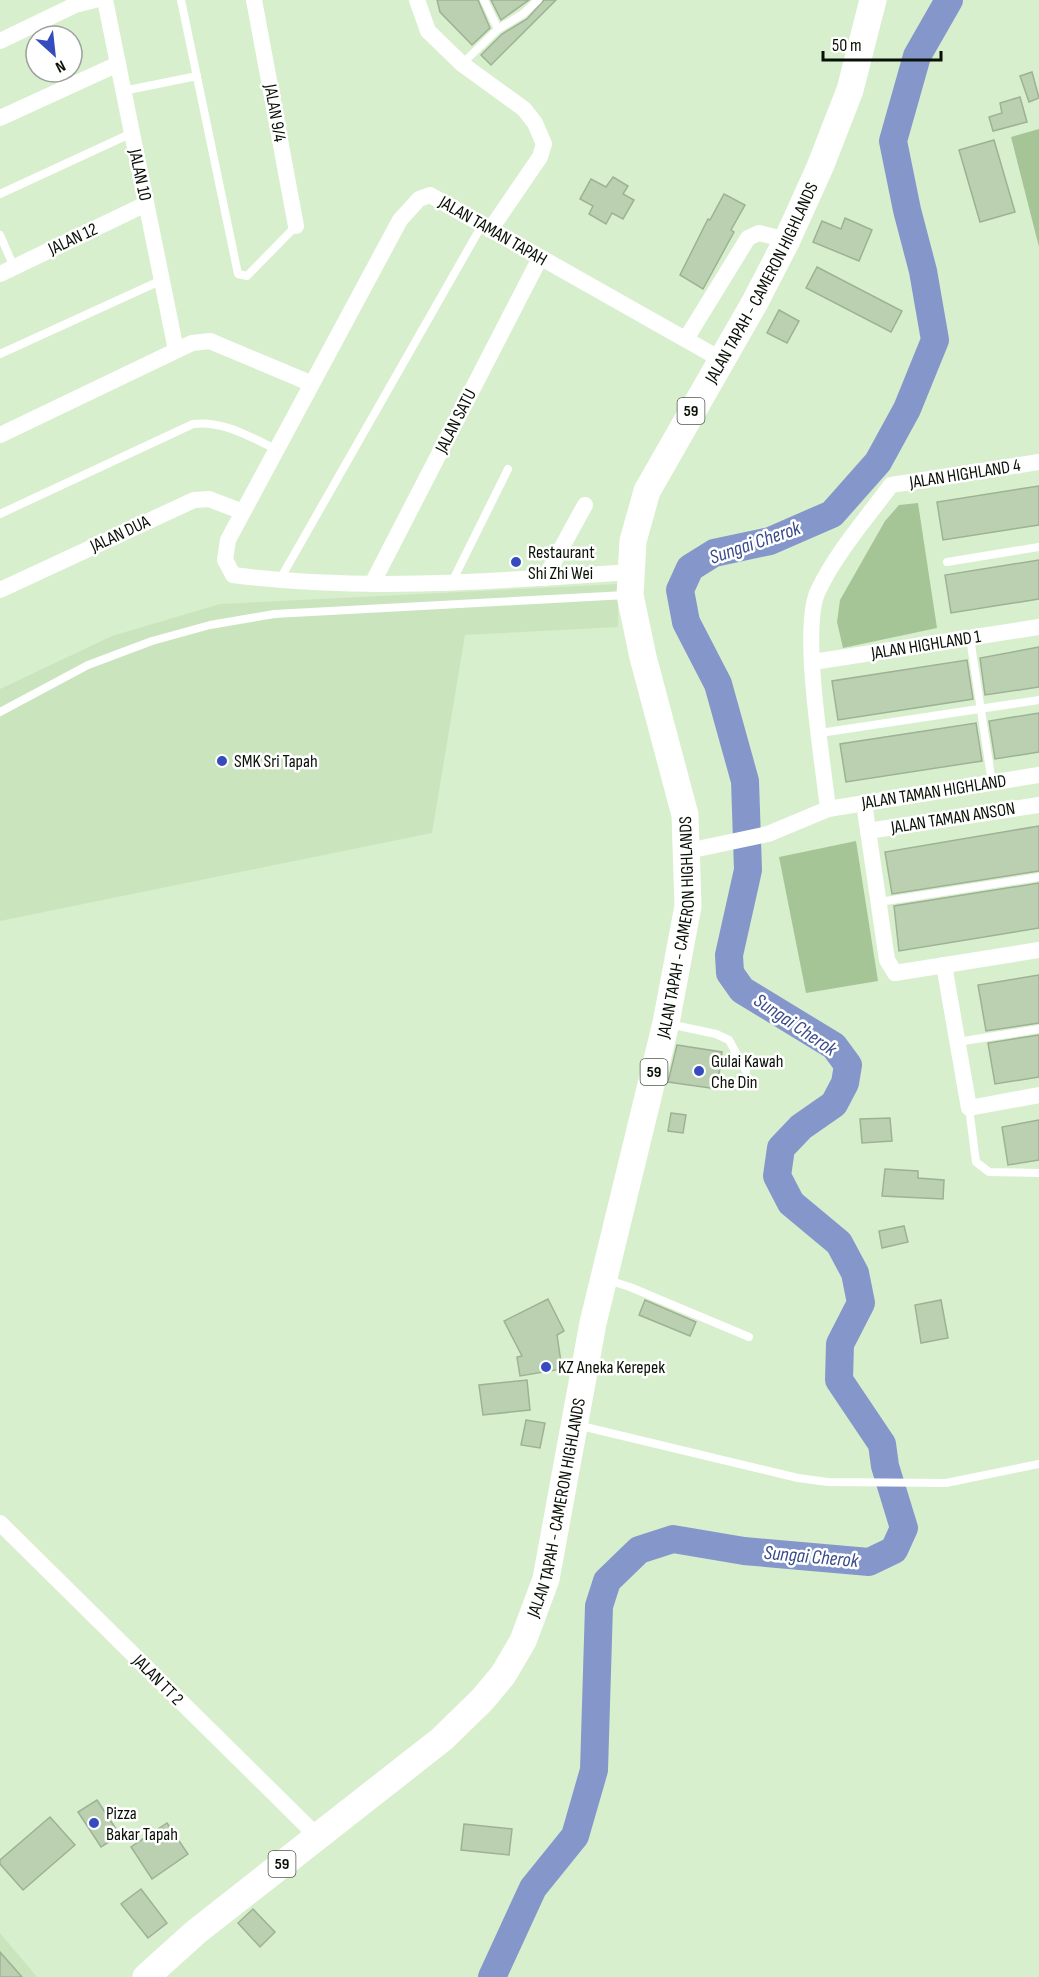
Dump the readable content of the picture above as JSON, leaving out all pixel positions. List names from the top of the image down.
{
  "streets": {
    "main road": ["JALAN TAPAH - CAMERON HIGHLANDS", "59"],
    "street": [
      "JALAN 9/4",
      "JALAN 10",
      "JALAN TAMAN TAPAH",
      "JALAN 12",
      "JALAN SATU",
      "JALAN HIGHLAND 4",
      "JALAN DUA",
      "JALAN HIGHLAND 1",
      "JALAN TAMAN HIGHLAND",
      "JALAN TAMAN ANSON",
      "JALAN TT 2"
    ]
  },
  "crossings": [
    ["JALAN 10", "JALAN 12"],
    ["JALAN TAMAN TAPAH", "JALAN TAPAH - CAMERON HIGHLANDS"],
    ["JALAN TAMAN TAPAH", "JALAN SATU"],
    ["JALAN TAMAN TAPAH", "JALAN DUA"],
    ["JALAN TAPAH - CAMERON HIGHLANDS", "JALAN TAMAN HIGHLAND"],
    ["JALAN TAPAH - CAMERON HIGHLANDS", "JALAN TT 2"],
    ["JALAN HIGHLAND 4", "JALAN HIGHLAND 1"]
  ],
  "water": ["Sungai Cherok"],
  "places": [
    "Restaurant Shi Zhi Wei",
    "SMK Sri Tapah",
    "Gulai Kawah Che Din",
    "KZ Aneka Kerepek",
    "Pizza Bakar Tapah"
  ],
  "scale_bar": "50 m",
  "north": "bottom right"
}
